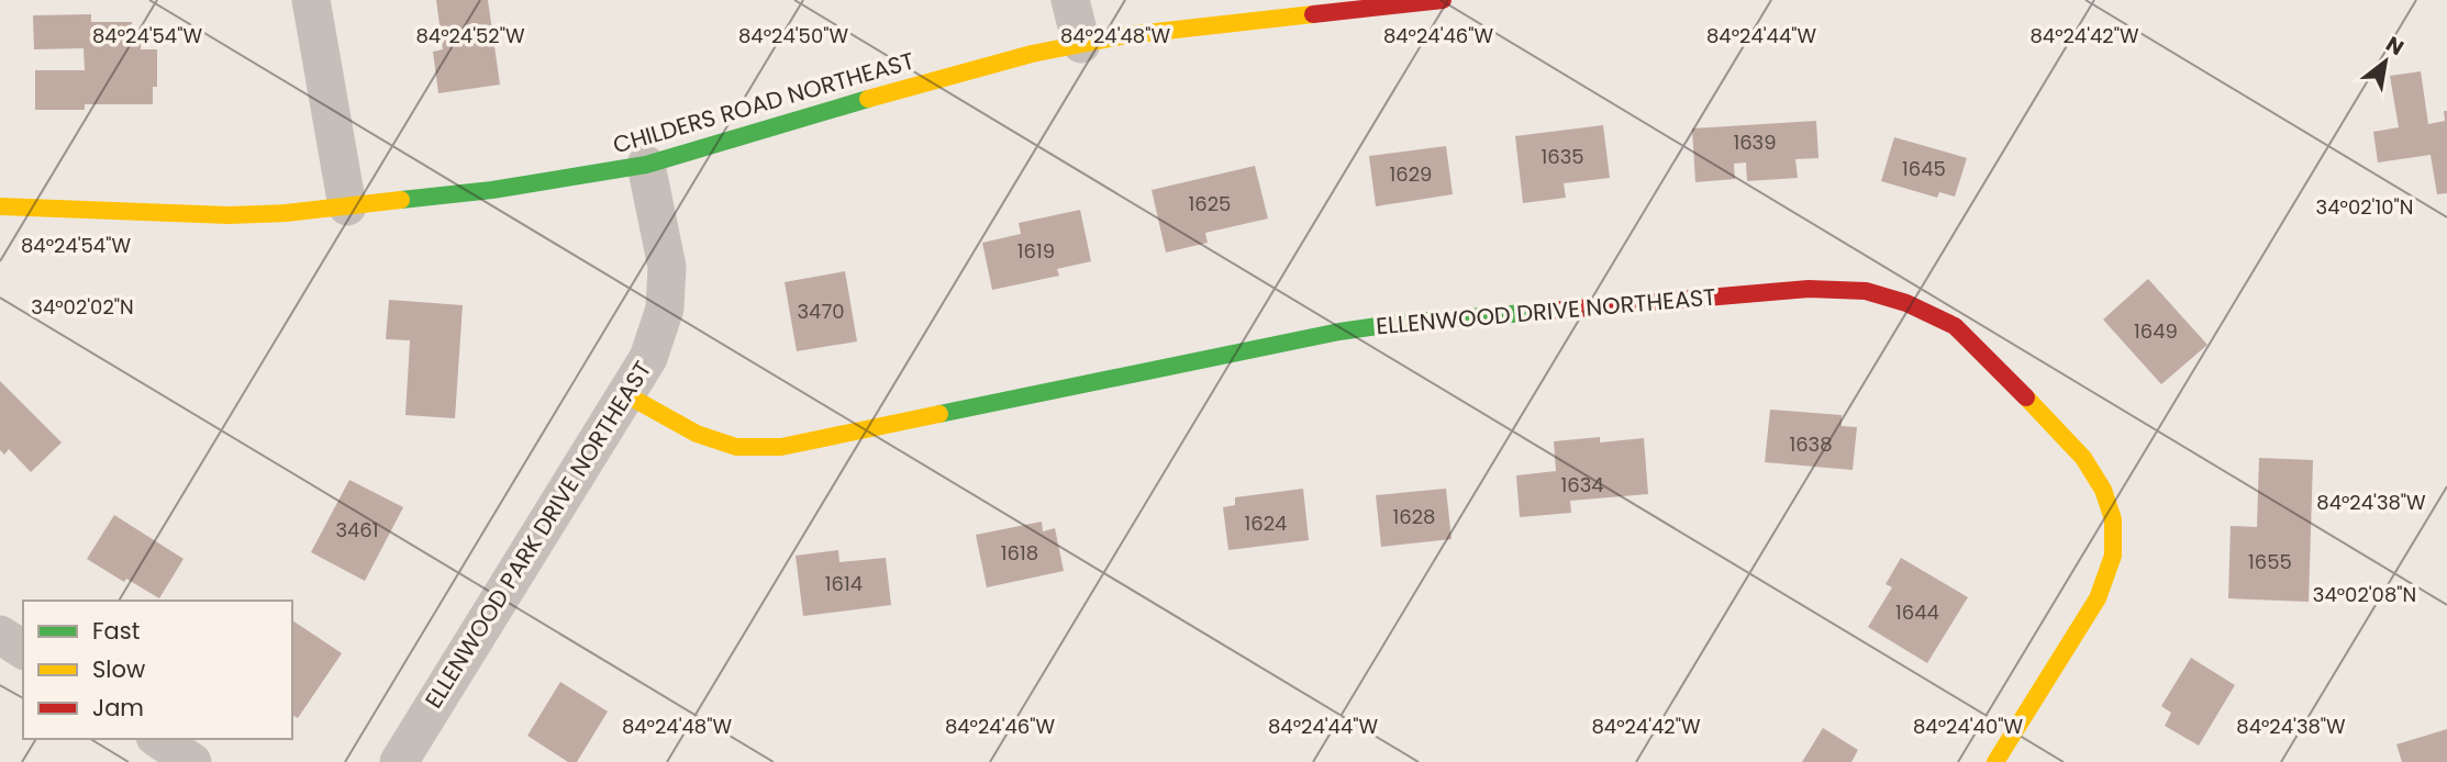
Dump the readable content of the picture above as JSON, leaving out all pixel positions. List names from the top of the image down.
{
  "streets": {
    "street": ["CHILDERS ROAD NORTHEAST", "ELLENWOOD DRIVE NORTHEAST", "ELLENWOOD PARK DRIVE NORTHEAST"]
  },
  "crossings": [
    ["CHILDERS ROAD NORTHEAST", "ELLENWOOD PARK DRIVE NORTHEAST"],
    ["ELLENWOOD DRIVE NORTHEAST", "ELLENWOOD PARK DRIVE NORTHEAST"]
  ],
  "house_numbers": [
    "1639",
    "1635",
    "1645",
    "1629",
    "1625",
    "1619",
    "3470",
    "1649",
    "1638",
    "1634",
    "1628",
    "1624",
    "3461",
    "1618",
    "1655",
    "1614",
    "1644"
  ],
  "legend": ["Fast", "Slow", "Jam"],
  "north": "top right",
  "coordinates": [
    "84°24'54\"W",
    "84°24'52\"W",
    "84°24'50\"W",
    "84°24'44\"W",
    "84°24'48\"W",
    "84°24'46\"W",
    "84°24'42\"W",
    "34°02'10\"N",
    "34°02'02\"N",
    "84°24'38\"W",
    "34°02'08\"N",
    "84°24'40\"W"
  ]
}
